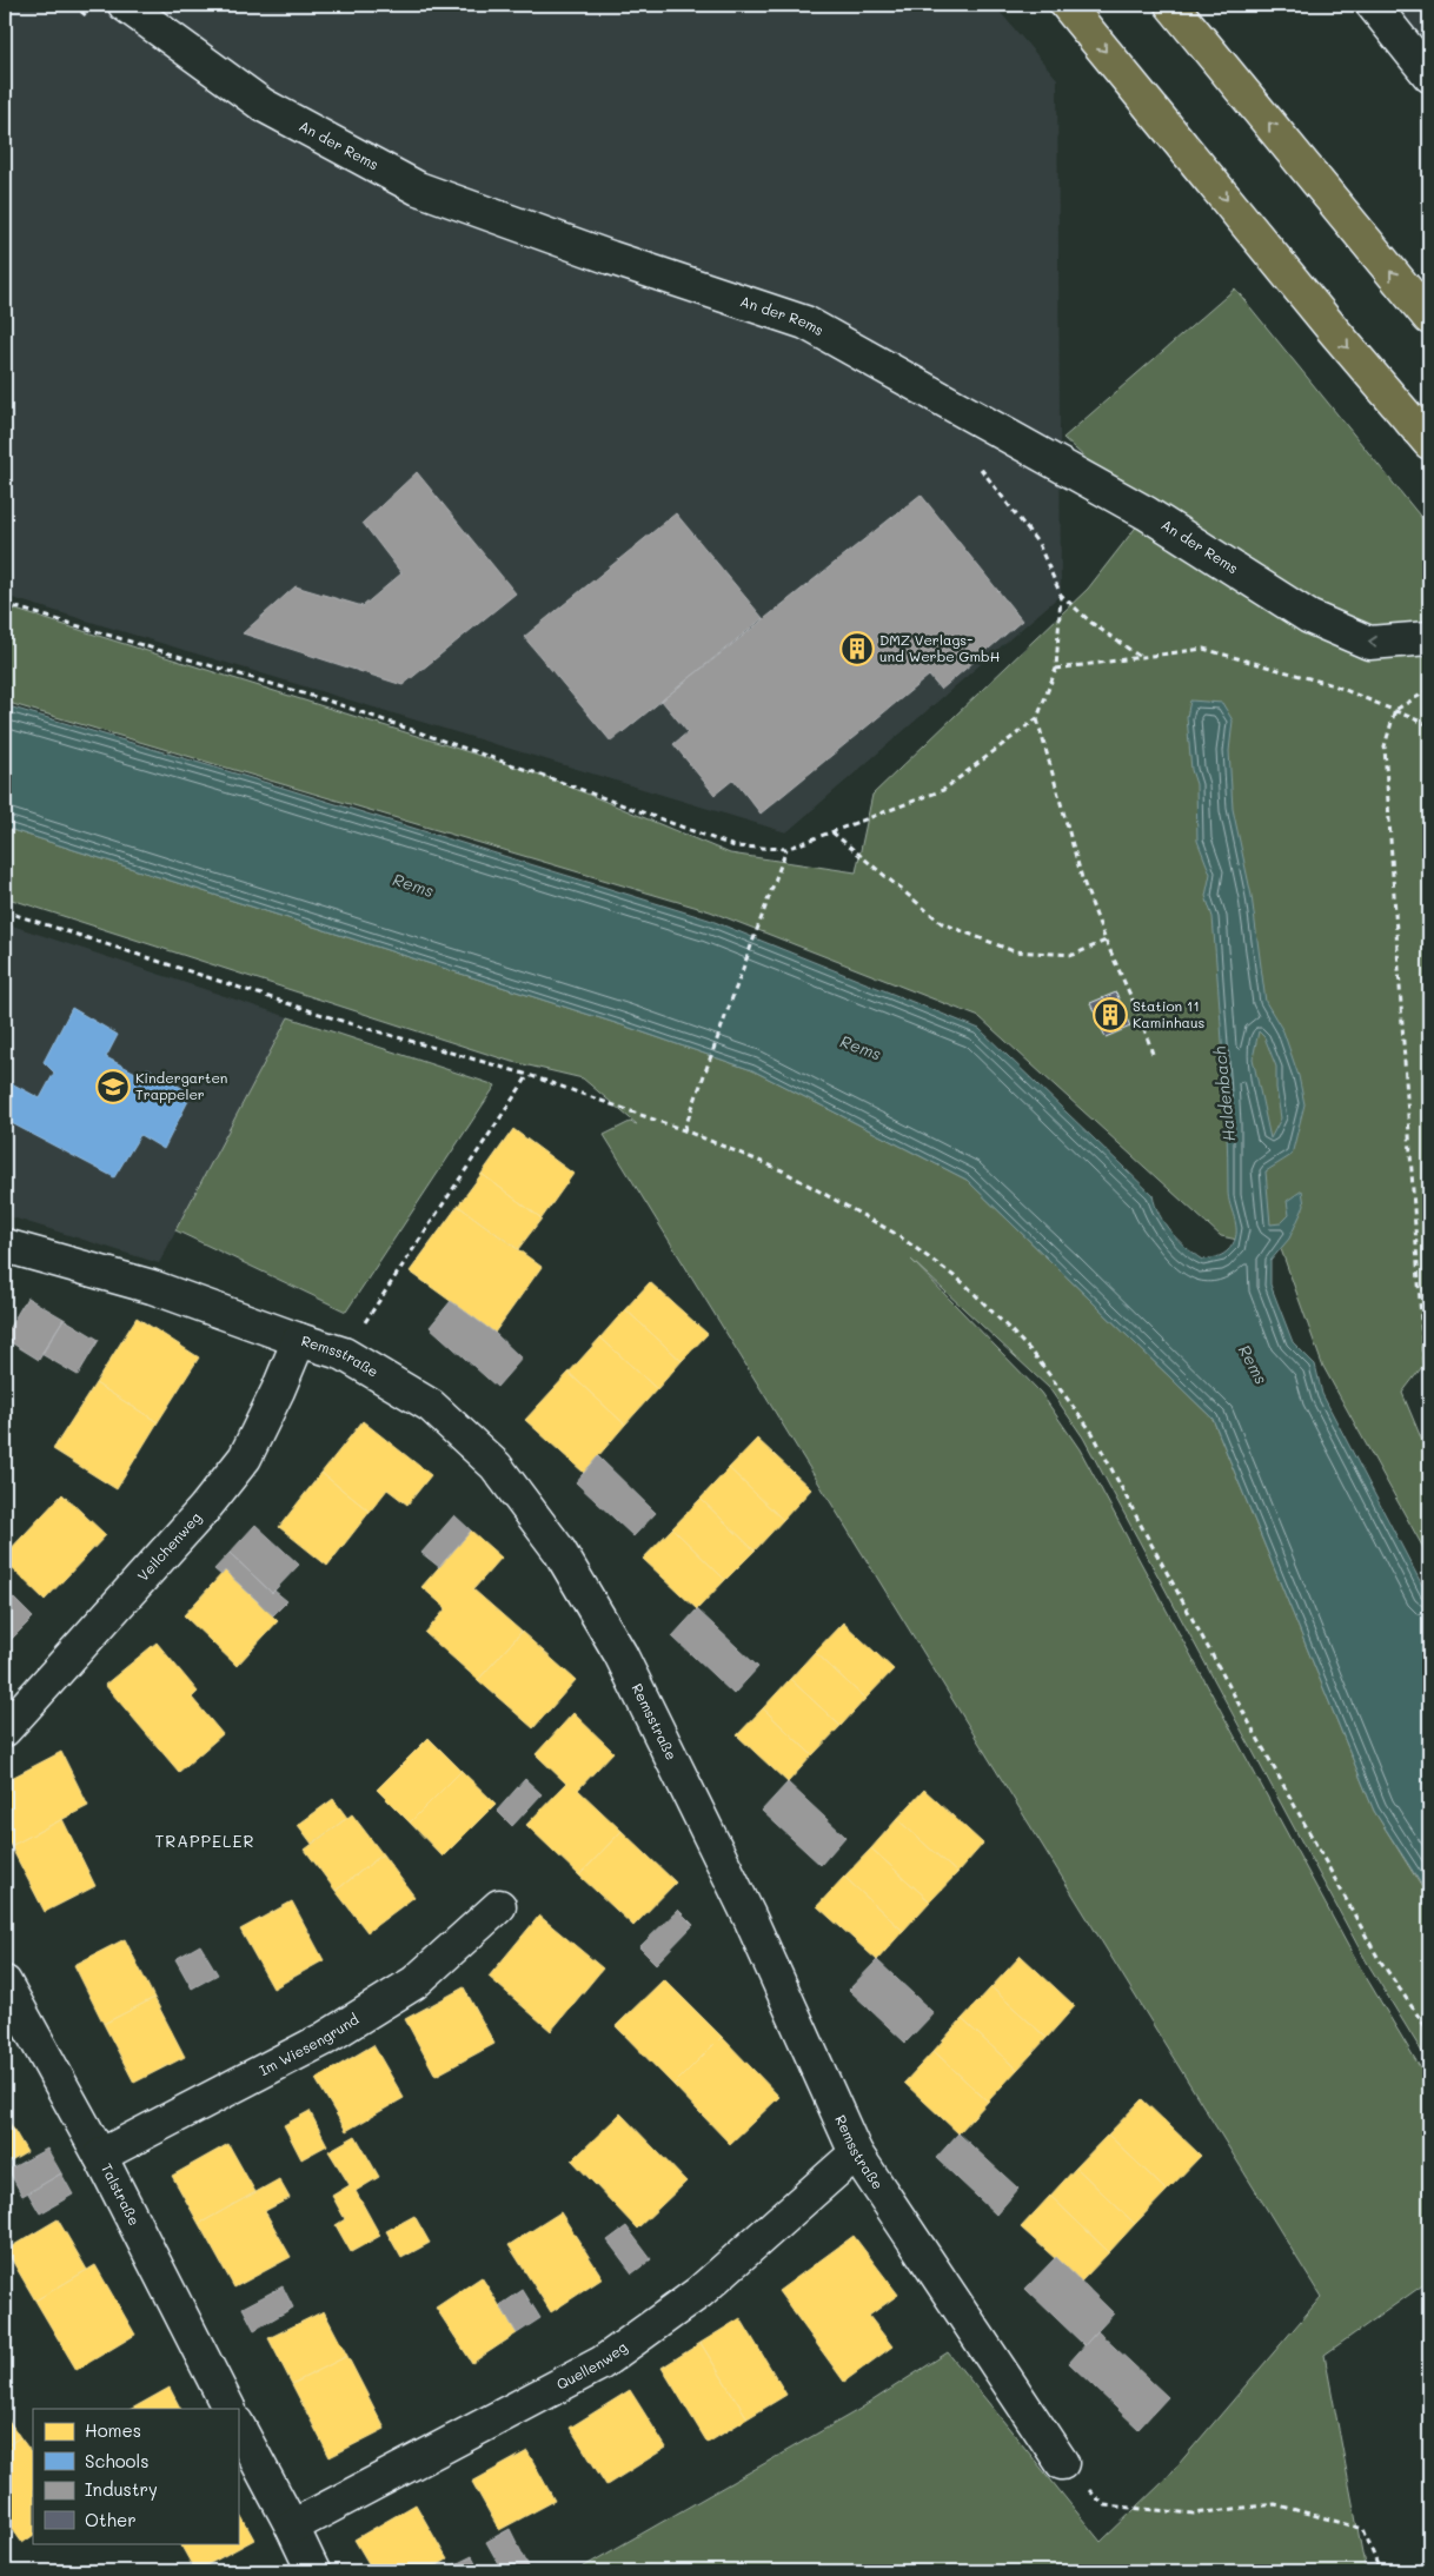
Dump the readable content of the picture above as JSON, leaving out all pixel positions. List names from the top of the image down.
{
  "streets": {
    "street": [
      "An der Rems",
      "Remsstraße",
      "Veilchenweg",
      "Im Wiesengrund",
      "Talstraße",
      "Quellenweg"
    ]
  },
  "crossings": [
    ["Remsstraße", "Veilchenweg"],
    ["Remsstraße", "Quellenweg"],
    ["Im Wiesengrund", "Talstraße"]
  ],
  "one_way": ["An der Rems"],
  "districts": ["TRAPPELER"],
  "water": ["Rems", "Haldenbach"],
  "places": {
    "building": ["DMZ Verlags- und Werbe GmbH", "Station 11 Kaminhaus"],
    "school or university": ["Kindergarten Trappeler"]
  },
  "legend": [
    "Homes",
    "Schools",
    "Industry",
    "Other"
  ]
}
